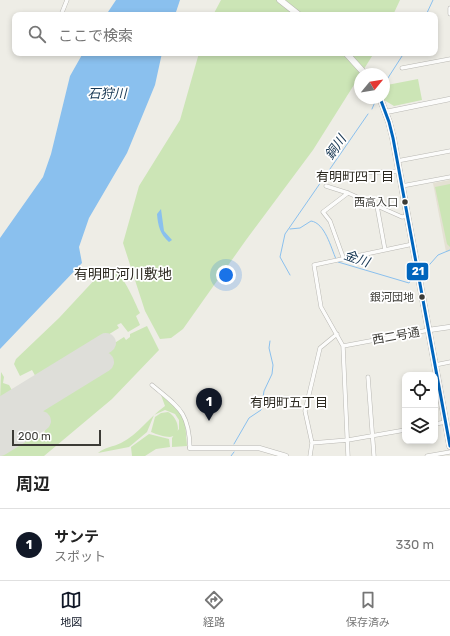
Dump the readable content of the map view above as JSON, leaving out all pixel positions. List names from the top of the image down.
{
  "streets": {
    "street": ["西二号通"]
  },
  "districts": ["有明町四丁目", "有明町河川敷地", "有明町五丁目"],
  "water": ["石狩川", "銅川", "金川"],
  "places": ["西高入口", "銀河団地"],
  "lines": ["transit line 21"],
  "scale_bar": "200 m",
  "north": "top right",
  "page": {
    "search": "ここで検索",
    "pins": "1",
    "scale": "200 m",
    "heading": "周辺",
    "list": [
      {
        "mark": "1",
        "name": "サンテ",
        "note": "スポット",
        "value": "330 m"
      }
    ],
    "nav": ["地図", "経路", "保存済み"]
  }
}
